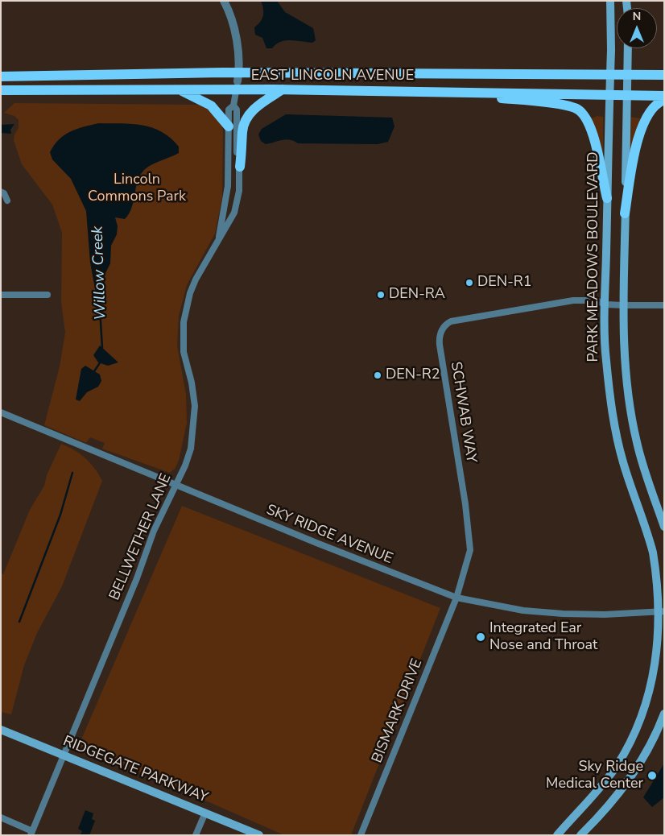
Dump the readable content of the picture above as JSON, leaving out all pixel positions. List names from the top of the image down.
{
  "streets": {
    "main road": ["EAST LINCOLN AVENUE", "PARK MEADOWS BOULEVARD", "RIDGEGATE PARKWAY"],
    "street": [
      "SCHWAB WAY",
      "SKY RIDGE AVENUE",
      "BELLWETHER LANE",
      "BISMARK DRIVE"
    ]
  },
  "crossings": [
    ["EAST LINCOLN AVENUE", "PARK MEADOWS BOULEVARD"],
    ["PARK MEADOWS BOULEVARD", "SCHWAB WAY"],
    ["PARK MEADOWS BOULEVARD", "SKY RIDGE AVENUE"],
    ["SCHWAB WAY", "SKY RIDGE AVENUE"],
    ["SCHWAB WAY", "BISMARK DRIVE"],
    ["SKY RIDGE AVENUE", "BELLWETHER LANE"],
    ["SKY RIDGE AVENUE", "BISMARK DRIVE"],
    ["BELLWETHER LANE", "RIDGEGATE PARKWAY"]
  ],
  "water": ["Willow Creek"],
  "parks": ["Lincoln Commons Park"],
  "places": [
    "DEN-R1",
    "DEN-RA",
    "DEN-R2",
    "Integrated Ear Nose and Throat",
    "Sky Ridge Medical Center"
  ],
  "north": "top"
}
